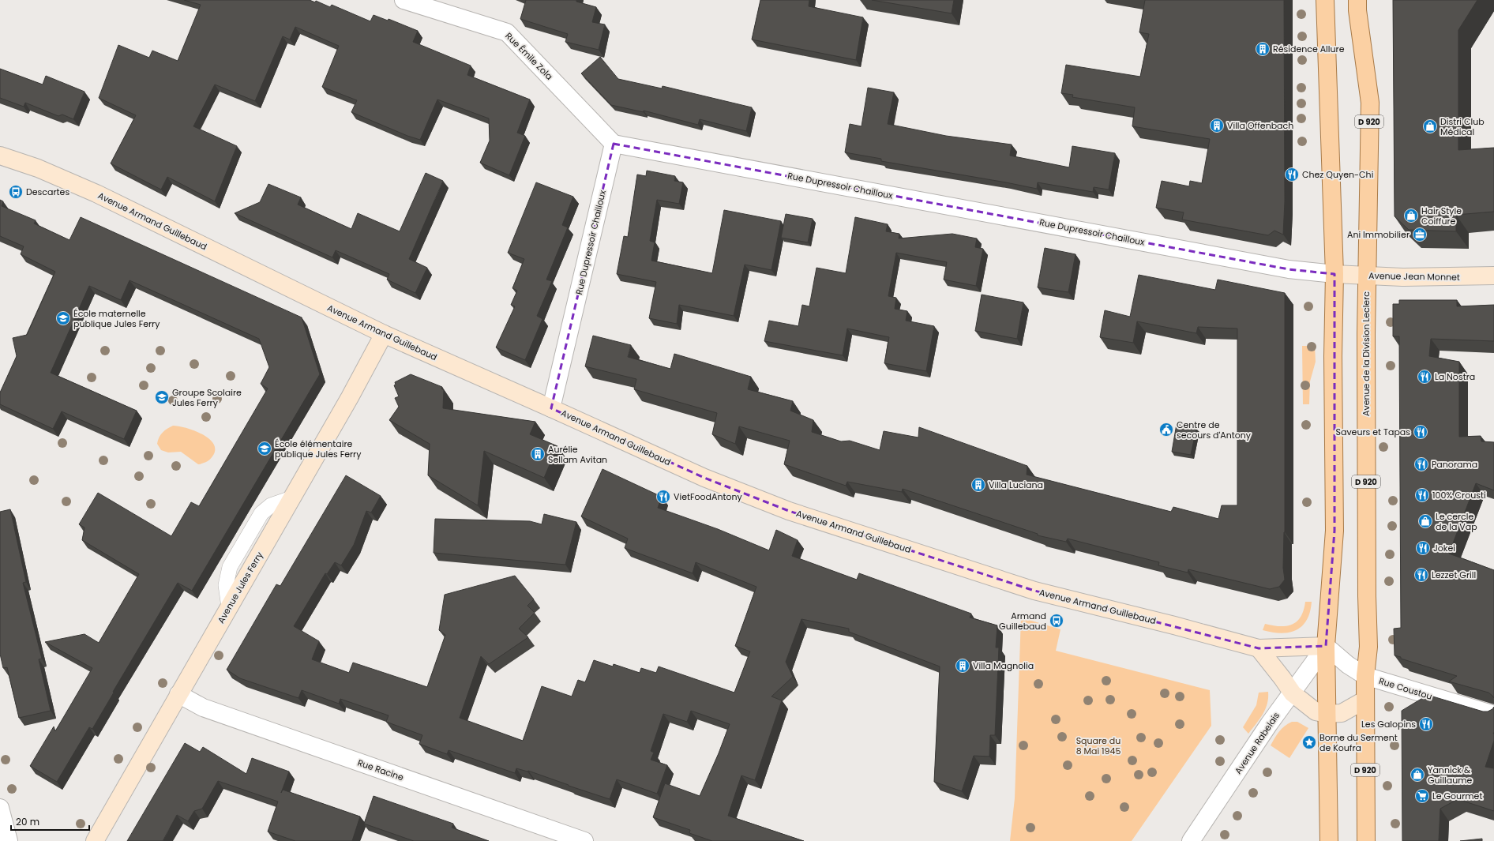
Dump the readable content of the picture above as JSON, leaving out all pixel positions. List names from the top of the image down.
{
  "streets": {
    "main road": ["D 920", "Avenue de la Division Leclerc"],
    "street": [
      "Rue Émile Zola",
      "Rue Dupressoir Chailloux",
      "Avenue Armand Guillebaud",
      "Avenue Jean Monnet",
      "Avenue Jules Ferry",
      "Rue Coustou",
      "Avenue Rabelais",
      "Rue Racine"
    ]
  },
  "crossings": [
    ["Rue Émile Zola", "Rue Dupressoir Chailloux"],
    ["Rue Dupressoir Chailloux", "Avenue Armand Guillebaud"],
    ["Rue Dupressoir Chailloux", "Avenue Jean Monnet"],
    ["Avenue Armand Guillebaud", "Avenue Jules Ferry"],
    ["Avenue Armand Guillebaud", "Rue Coustou"],
    ["Avenue Armand Guillebaud", "Avenue Rabelais"],
    ["Avenue Jean Monnet", "Avenue de la Division Leclerc"],
    ["Avenue de la Division Leclerc", "Rue Coustou"],
    ["Avenue Jules Ferry", "Rue Racine"],
    ["Rue Coustou", "Avenue Rabelais"]
  ],
  "parks": ["Square du 8 Mai 1945"],
  "places": {
    "building": [
      "Résidence Allure",
      "Villa Offenbach",
      "Aurélie Sellam Avitan",
      "Villa Luciana",
      "Villa Magnolia"
    ],
    "shop": [
      "Distri Club Médical",
      "Hair Style Coiffure",
      "Le cercle de la Vap",
      "Yannick & Guillaume"
    ],
    "restaurant": [
      "Chez Quyen-Chi",
      "La Nostra",
      "Saveurs et Tapas",
      "Panorama",
      "100% Crousti",
      "VietFoodAntony",
      "Jokei",
      "Lezzet Grill",
      "Les Galopins"
    ],
    "bus stop": ["Descartes", "Armand Guillebaud"],
    "office": ["Ani Immobilier"],
    "school or university": ["École maternelle publique Jules Ferry", "Groupe Scolaire Jules Ferry", "École élémentaire publique Jules Ferry"],
    "public building": ["Centre de secours d'Antony"],
    "place": ["Borne du Serment de Koufra"],
    "supermarket": ["Le Gourmet"]
  },
  "scale_bar": "20 m"
}
